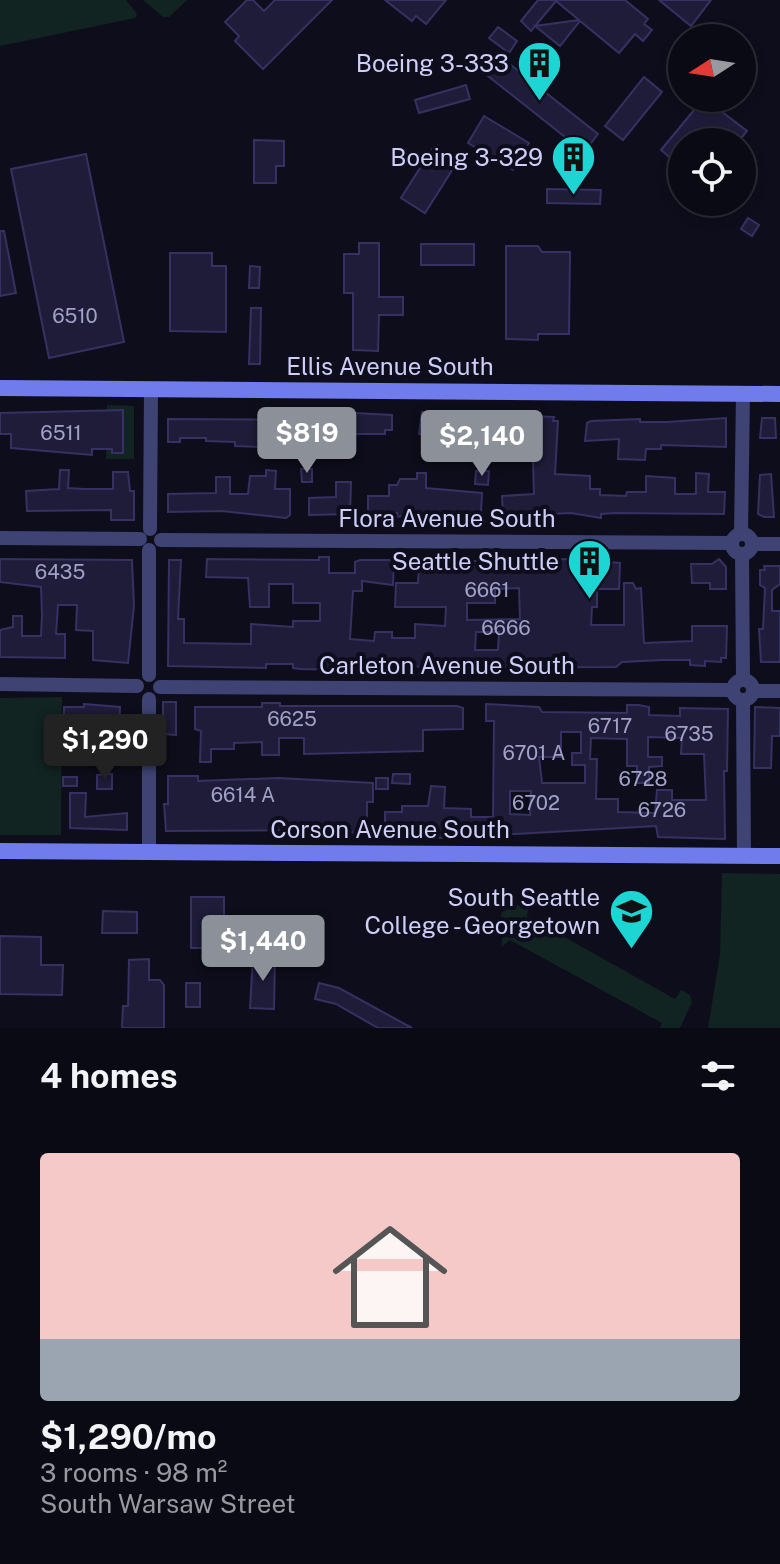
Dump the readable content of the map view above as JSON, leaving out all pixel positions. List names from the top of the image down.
{
  "streets": {
    "street": [
      "Ellis Avenue South",
      "Flora Avenue South",
      "Carleton Avenue South",
      "Corson Avenue South"
    ]
  },
  "places": {
    "building": ["Boeing 3-333", "Boeing 3-329", "Seattle Shuttle"],
    "school or university": ["South Seattle College - Georgetown"]
  },
  "house_numbers": [
    "6510",
    "6511",
    "6435",
    "6661",
    "6666",
    "6625",
    "6717",
    "6735",
    "6701 A",
    "6728",
    "6614 A",
    "6702",
    "6726"
  ],
  "north": "left",
  "page": {
    "price": [
      "$819",
      "$2,140",
      "$1,290",
      "$1,440"
    ],
    "heading": "4 homes",
    "list": [
      {
        "name": "$1,290/mo",
        "note": "3 rooms · 98 m² · South Warsaw Street"
      }
    ]
  }
}
